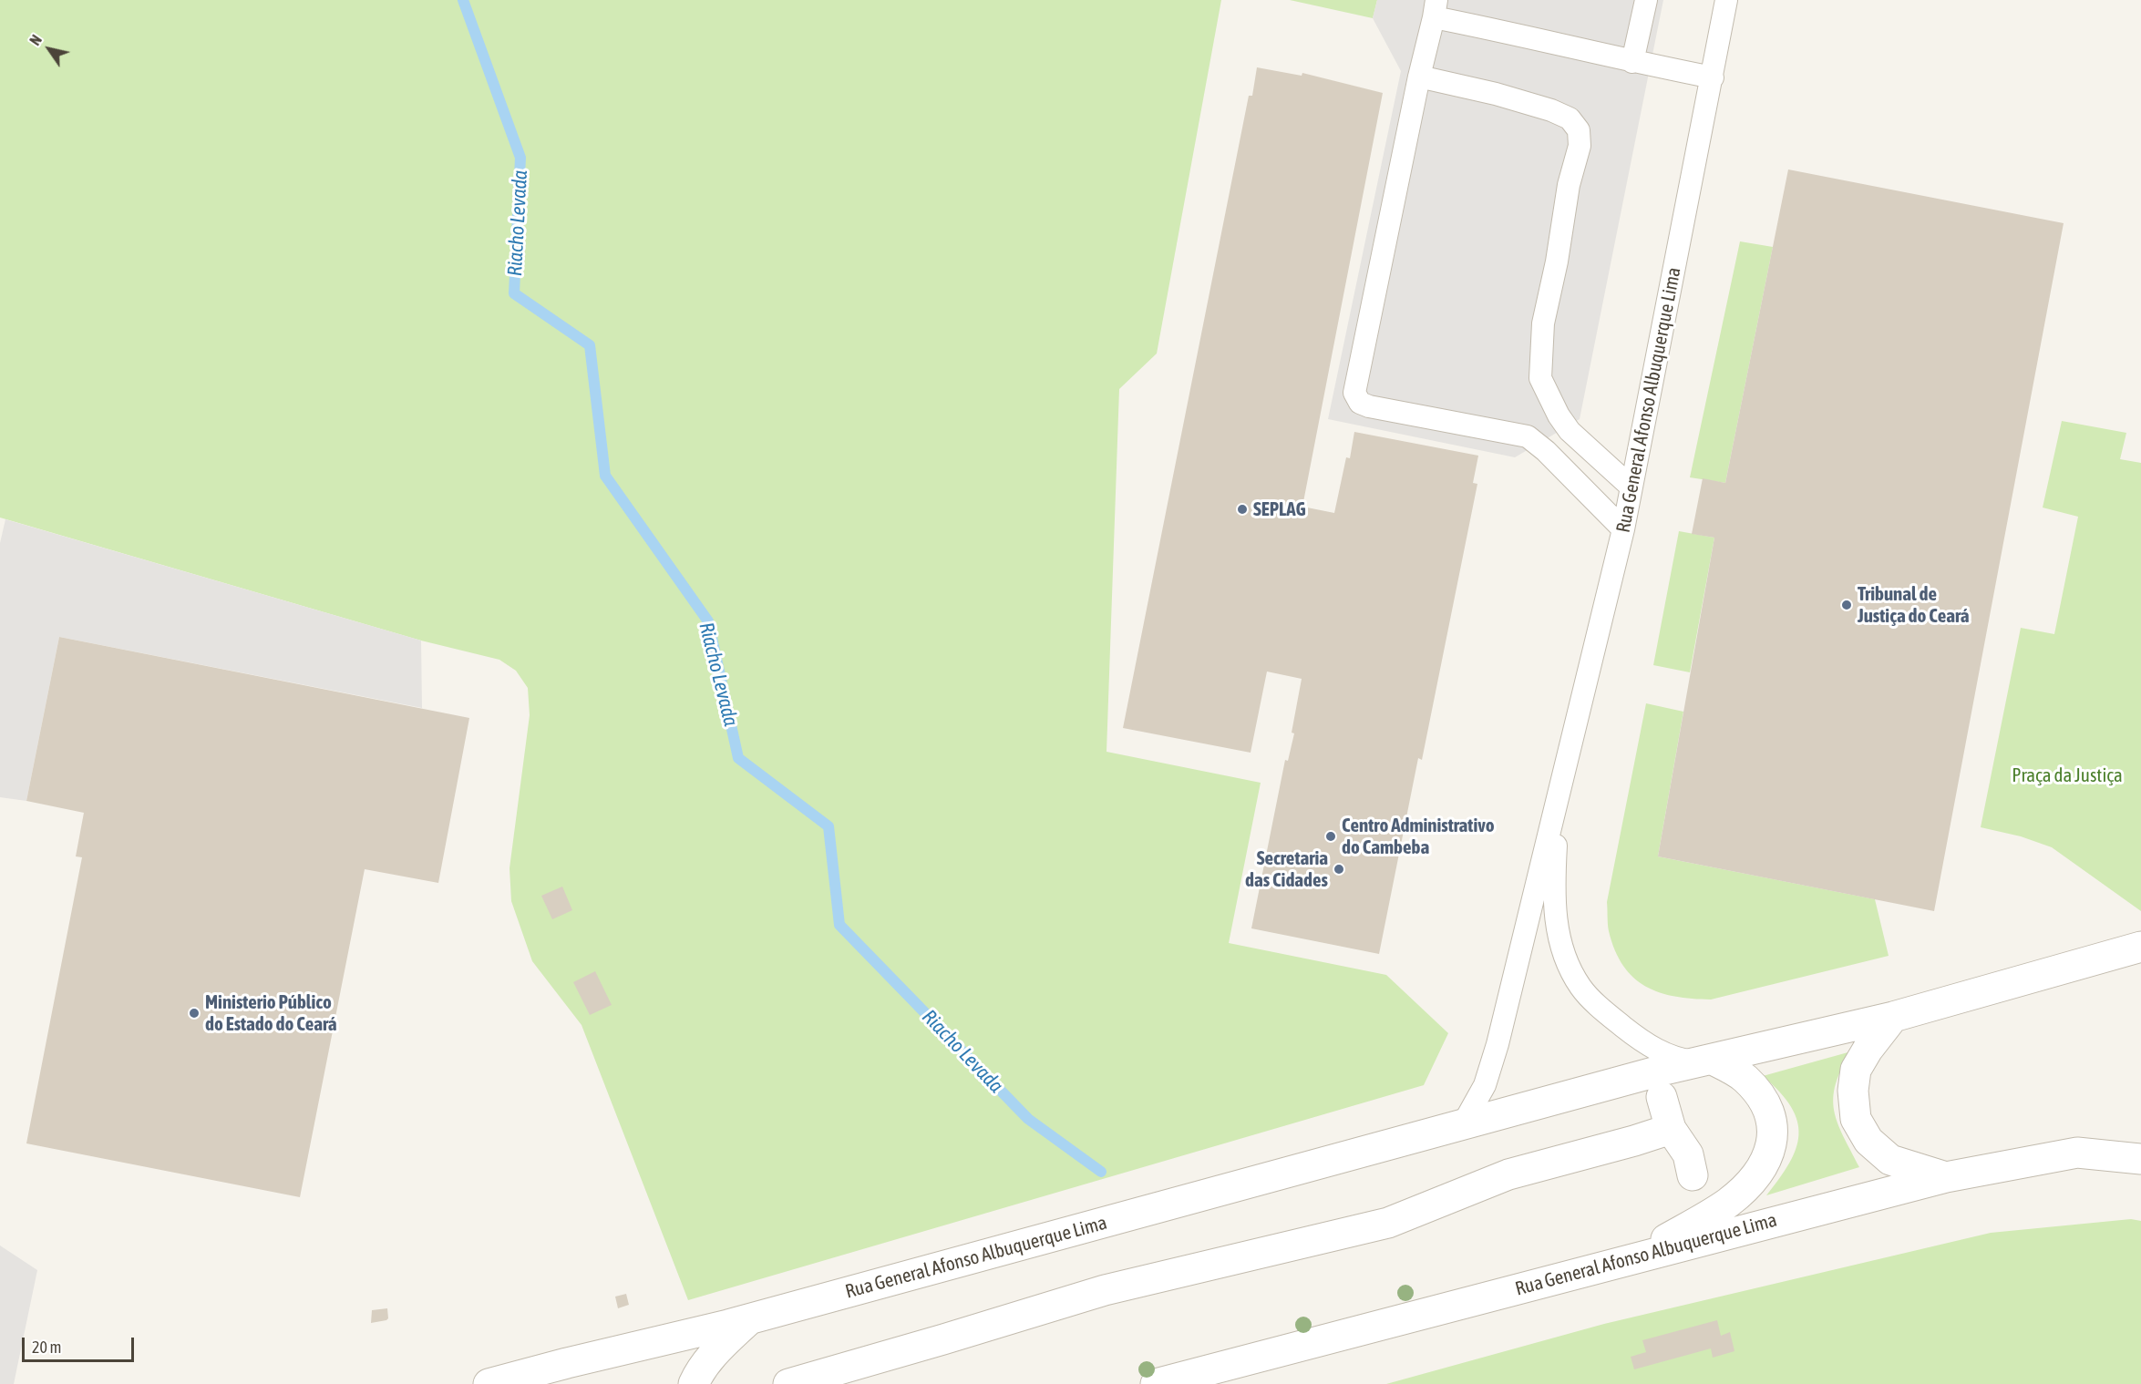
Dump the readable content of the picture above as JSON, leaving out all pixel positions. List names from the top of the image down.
{
  "streets": {
    "street": ["Rua General Afonso Albuquerque Lima"]
  },
  "water": ["Riacho Levada"],
  "parks": ["Praça da Justiça"],
  "places": [
    "SEPLAG",
    "Tribunal de Justiça do Ceará",
    "Centro Administrativo do Cambeba",
    "Secretaria das Cidades",
    "Ministerio Público do Estado do Ceará"
  ],
  "scale_bar": "20 m",
  "north": "top left"
}
